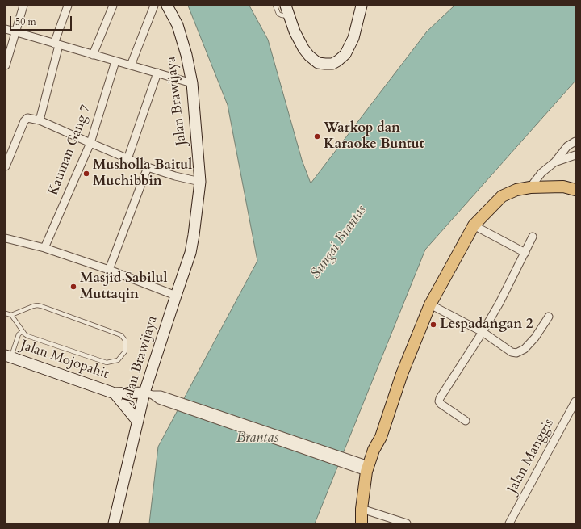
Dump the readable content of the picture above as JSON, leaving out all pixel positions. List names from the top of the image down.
{
  "streets": {
    "main road": ["Jalan Brawijaya", "Jalan Mojopahit"],
    "street": ["Kauman Gang 7", "Jalan Manggis"]
  },
  "crossings": [
    ["Jalan Brawijaya", "Jalan Mojopahit"]
  ],
  "water": ["Sungai Brantas", "Brantas"],
  "places": [
    "Warkop dan Karaoke Buntut",
    "Musholla Baitul Muchibbin",
    "Masjid Sabilul Muttaqin",
    "Lespadangan 2"
  ],
  "scale_bar": "50 m"
}
